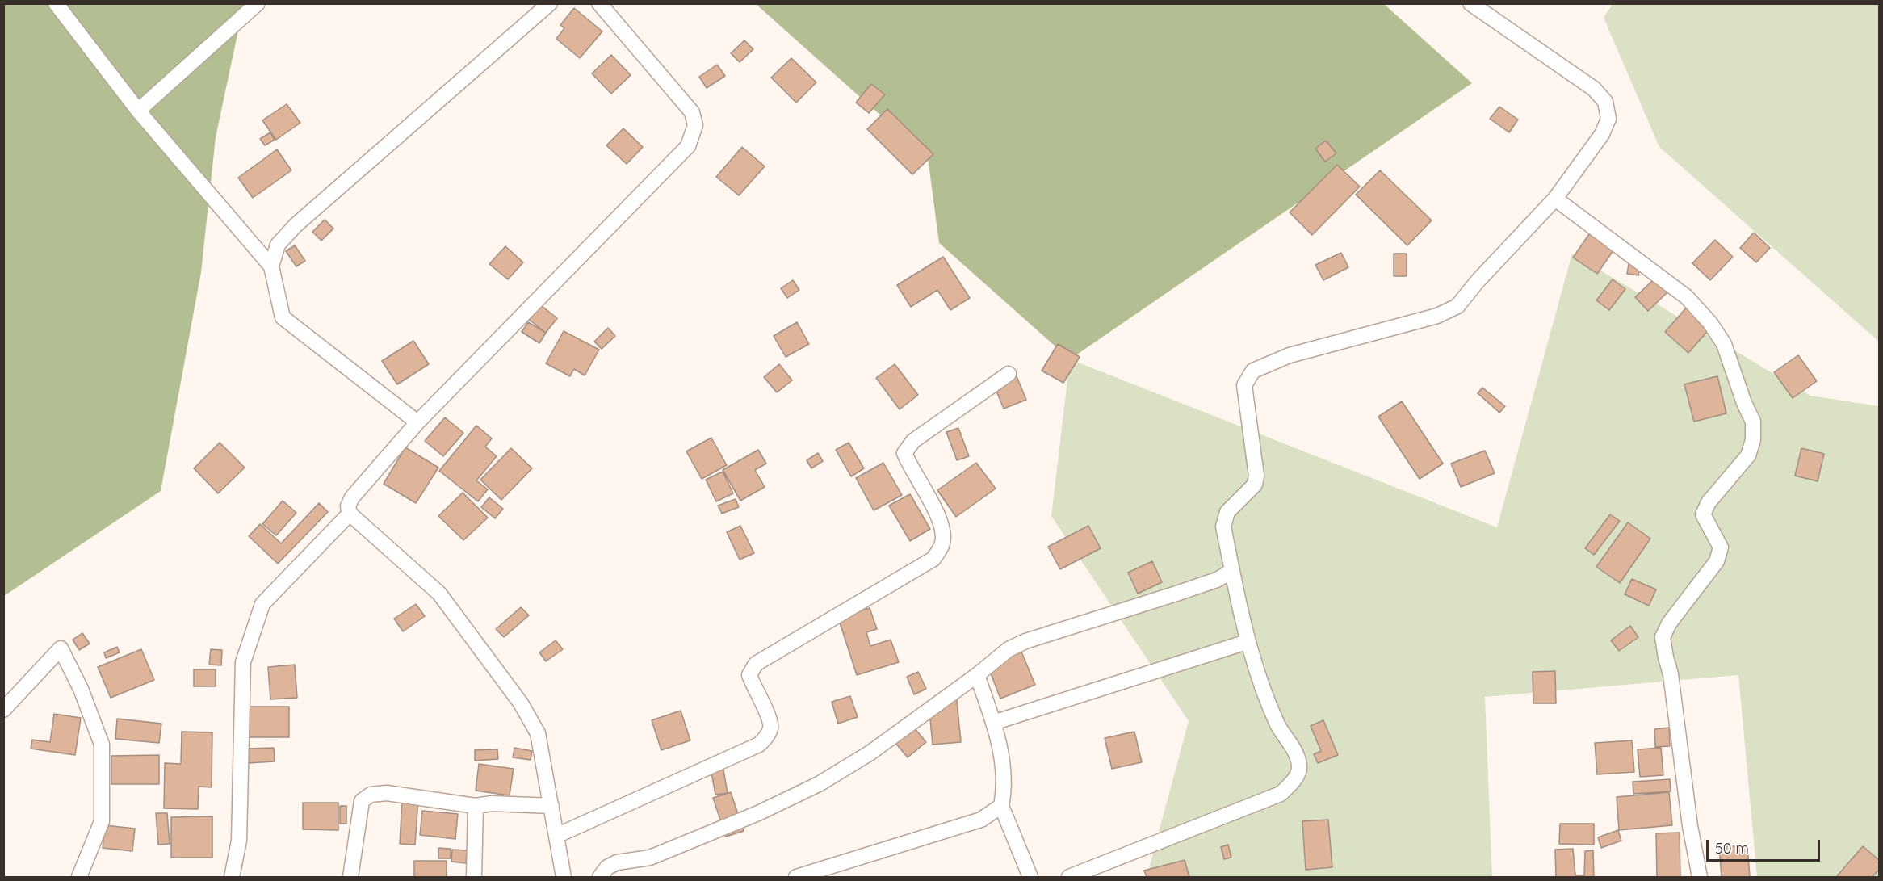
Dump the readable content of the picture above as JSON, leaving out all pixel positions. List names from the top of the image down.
{
  "scale_bar": "50 m"
}
